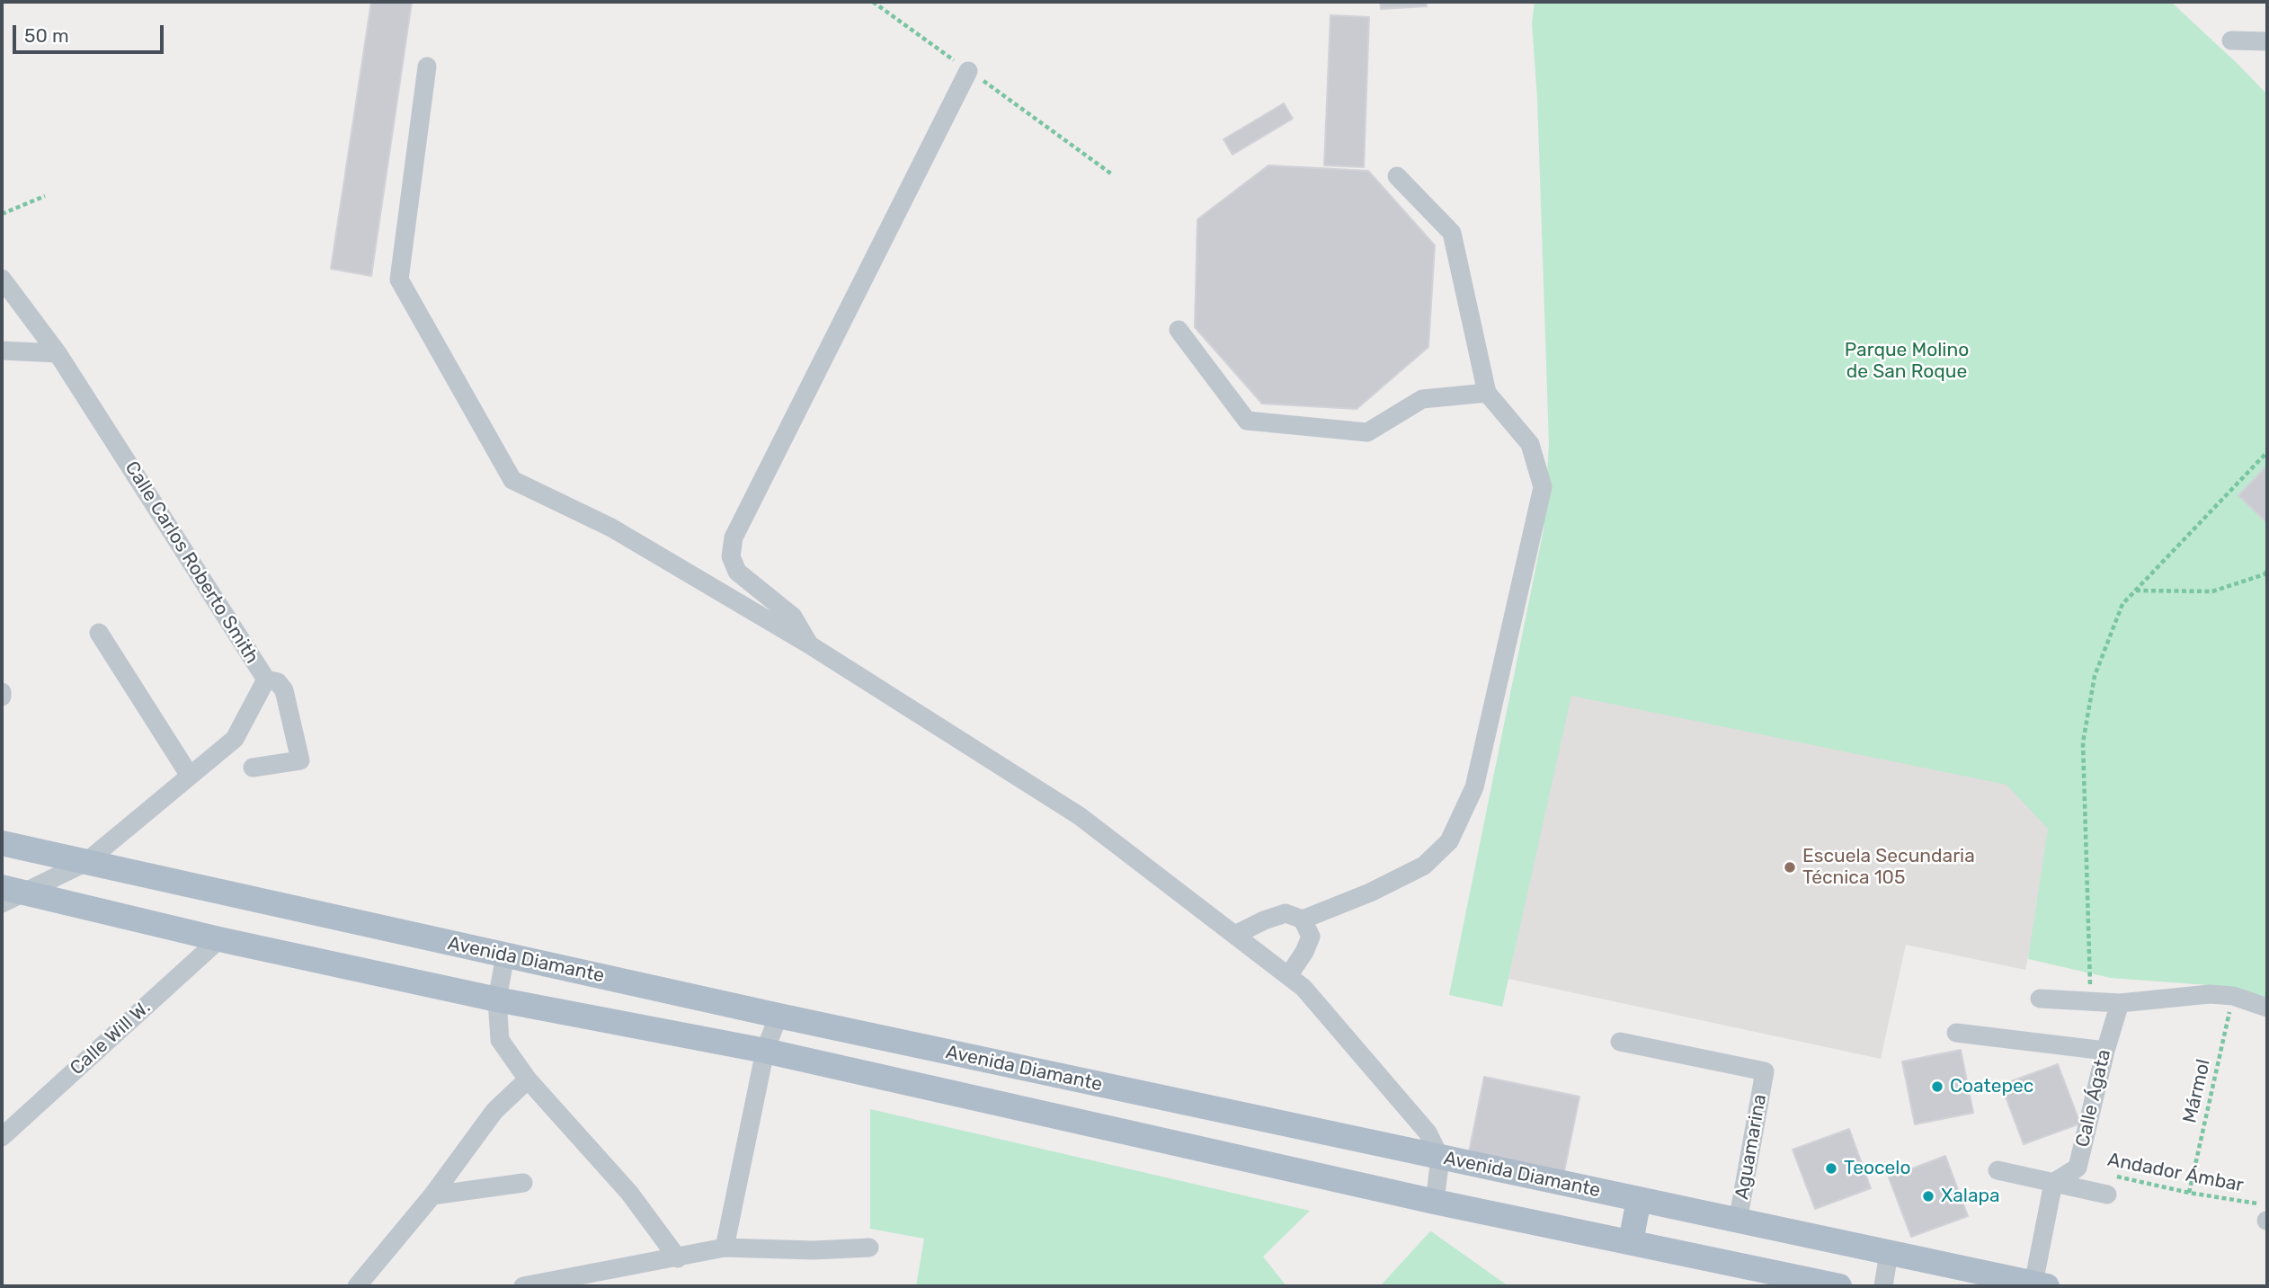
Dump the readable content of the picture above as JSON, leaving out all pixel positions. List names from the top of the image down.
{
  "streets": {
    "main road": ["Avenida Diamante"],
    "street": [
      "Calle Carlos Roberto Smith",
      "Calle Will W.",
      "Calle Ágata",
      "Aguamarina"
    ],
    "path": ["Mármol", "Andador Ámbar"]
  },
  "crossings": [
    ["Calle Carlos Roberto Smith", "Avenida Diamante"],
    ["Avenida Diamante", "Calle Will W."],
    ["Avenida Diamante", "Aguamarina"],
    ["Mármol", "Andador Ámbar"]
  ],
  "parks": ["Parque Molino de San Roque"],
  "places": [
    "Escuela Secundaria Técnica 105",
    "Coatepec",
    "Teocelo",
    "Xalapa"
  ],
  "scale_bar": "50 m"
}
